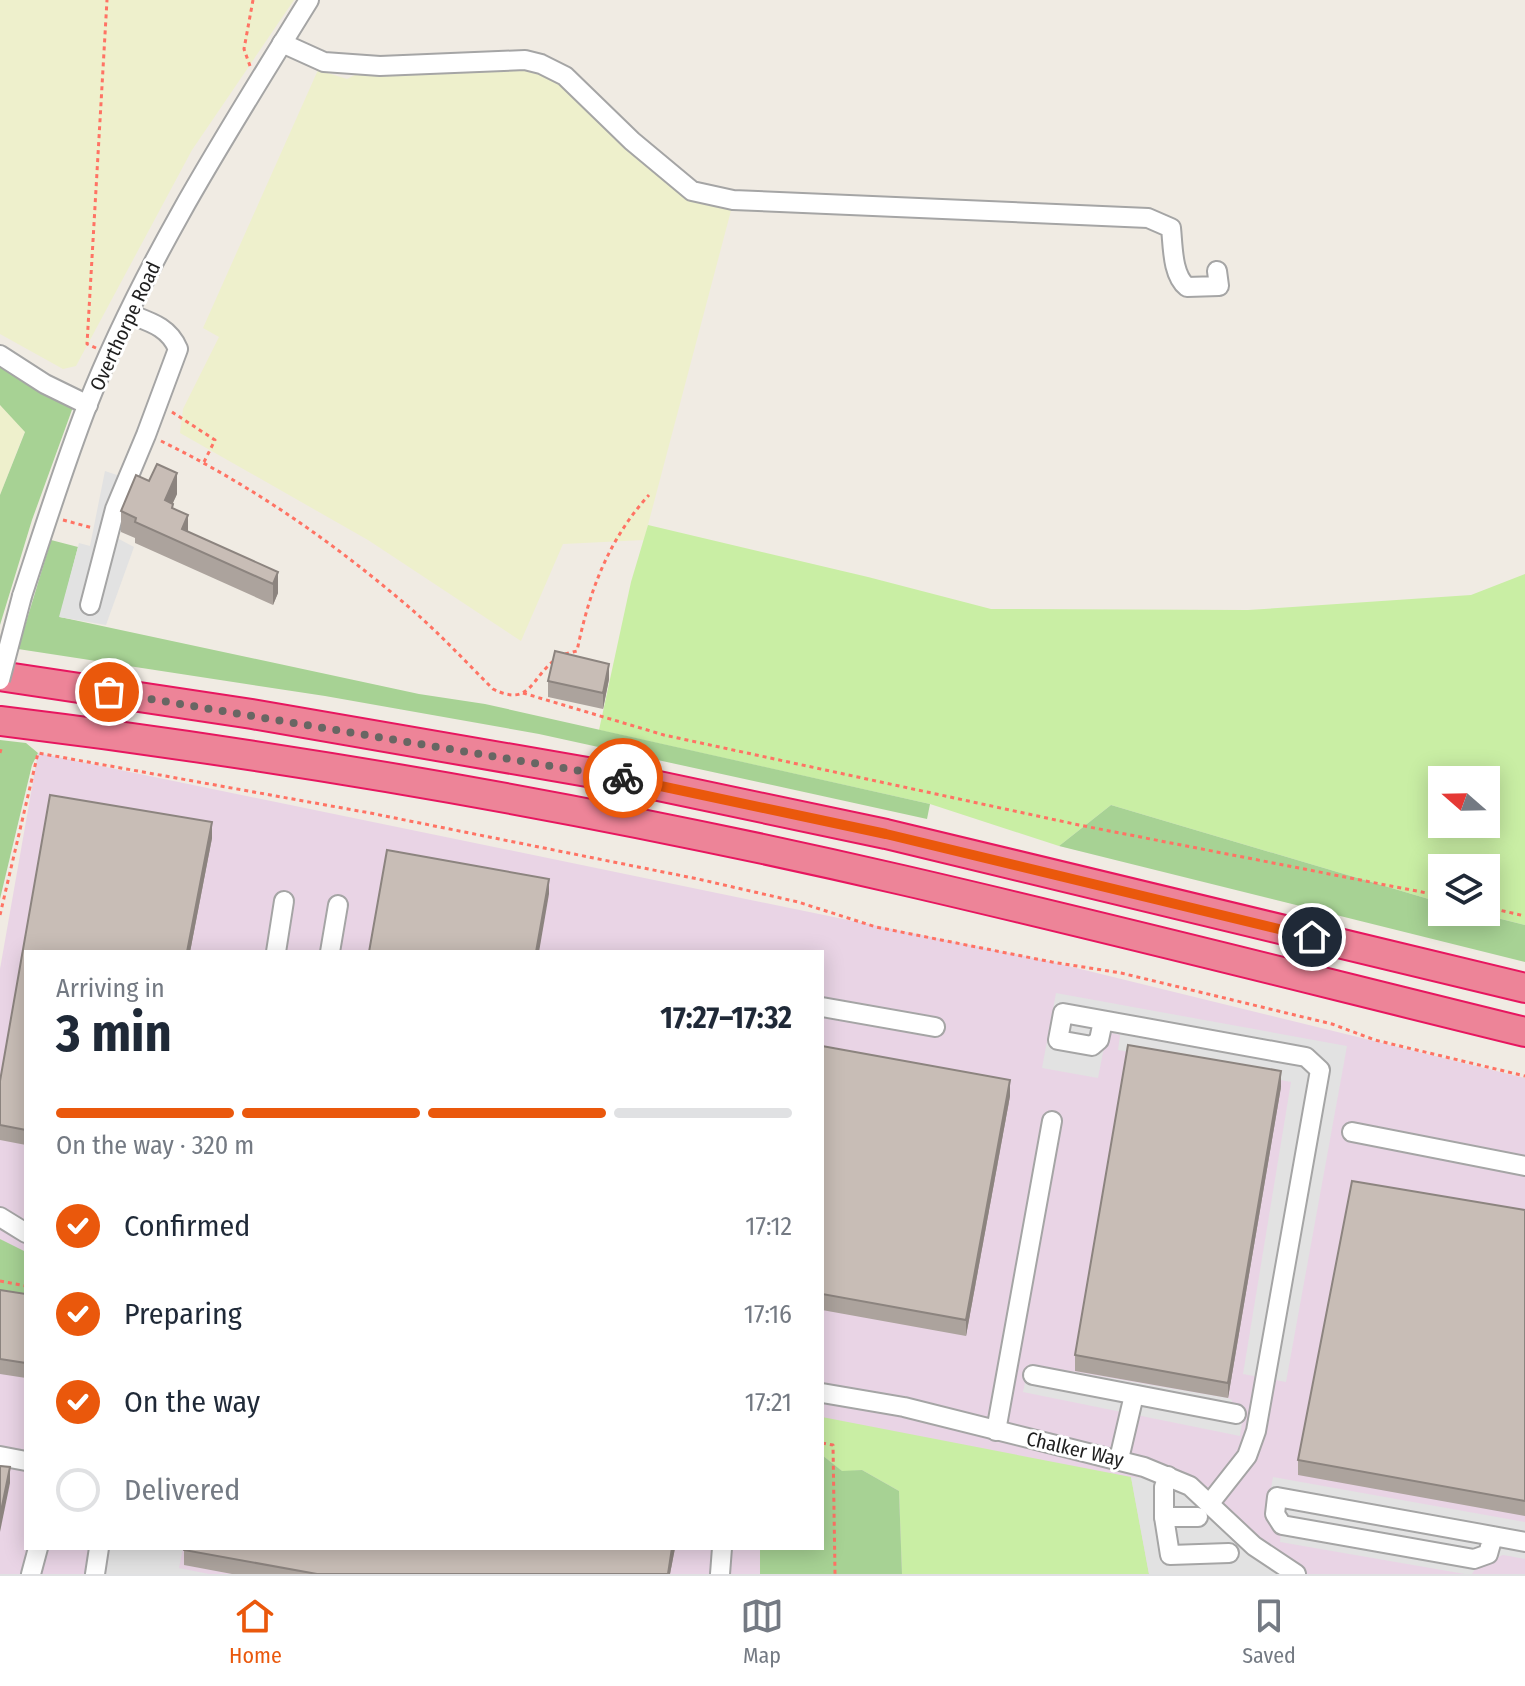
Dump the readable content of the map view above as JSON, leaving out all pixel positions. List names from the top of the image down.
{
  "streets": {
    "street": ["Overthorpe Road", "Chalker Way"]
  },
  "north": "left",
  "page": {
    "heading": ["3 min", "Arriving in", "17:27–17:32"],
    "bar": "On the way · 320 m",
    "list": [
      ["Confirmed", "17:12"],
      ["Preparing", "17:16"],
      ["On the way", "17:21"],
      "Delivered"
    ],
    "tabs": ["Home", "Map", "Saved"]
  }
}
